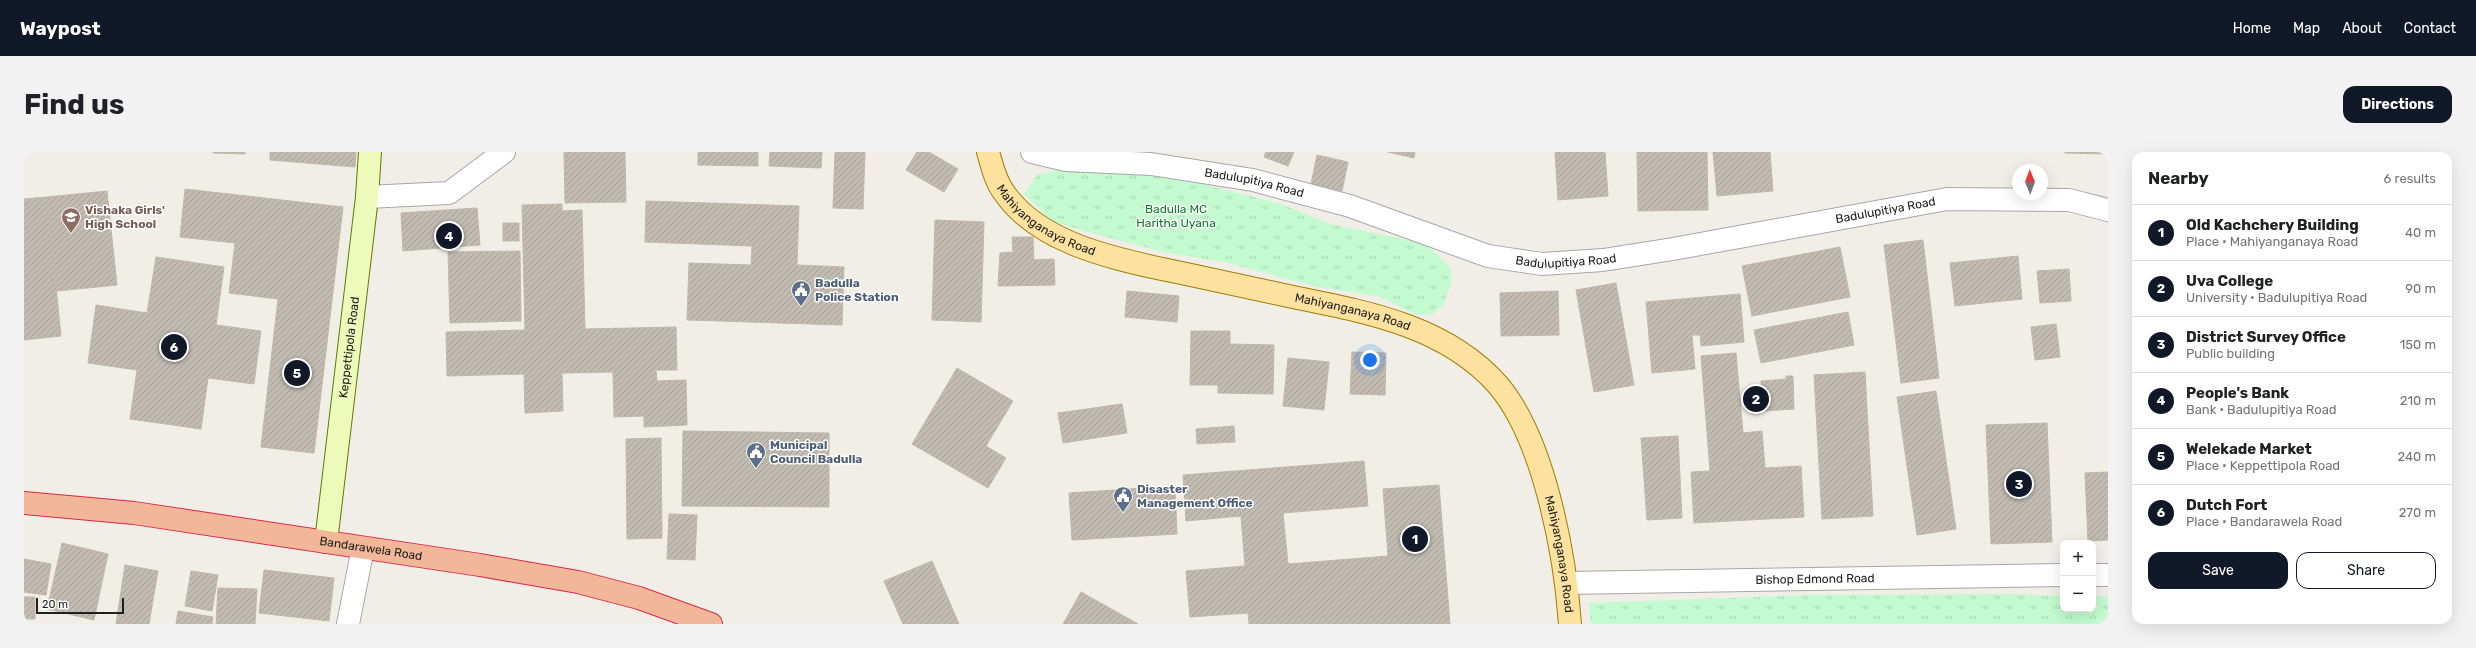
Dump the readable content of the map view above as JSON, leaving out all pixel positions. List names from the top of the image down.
{
  "streets": {
    "highway": ["Bandarawela Road"],
    "main road": ["Mahiyanganaya Road", "Keppettipola Road"],
    "street": ["Badulupitiya Road", "Bishop Edmond Road"]
  },
  "crossings": [
    ["Mahiyanganaya Road", "Bishop Edmond Road"],
    ["Keppettipola Road", "Bandarawela Road"]
  ],
  "parks": ["Badulla MC Haritha Uyana"],
  "places": {
    "school or university": ["Vishaka Girls' High School"],
    "public building": ["Badulla Police Station", "Municipal Council Badulla", "Disaster Management Office"]
  },
  "scale_bar": "20 m",
  "north": "top",
  "page": {
    "header": "Waypost",
    "nav": [
      "Home",
      "Map",
      "About",
      "Contact"
    ],
    "buttons": [
      "Directions",
      ["Save", "Share"]
    ],
    "title": "Find us",
    "heading": ["Nearby", "6 results"],
    "list": [
      {
        "mark": "1",
        "name": "Old Kachchery Building",
        "note": "Place · Mahiyanganaya Road",
        "value": "40 m"
      },
      {
        "mark": "2",
        "name": "Uva College",
        "note": "University · Badulupitiya Road",
        "value": "90 m"
      },
      {
        "mark": "3",
        "name": "District Survey Office",
        "note": "Public building",
        "value": "150 m"
      },
      {
        "mark": "4",
        "name": "People's Bank",
        "note": "Bank · Badulupitiya Road",
        "value": "210 m"
      },
      {
        "mark": "5",
        "name": "Welekade Market",
        "note": "Place · Keppettipola Road",
        "value": "240 m"
      },
      {
        "mark": "6",
        "name": "Dutch Fort",
        "note": "Place · Bandarawela Road",
        "value": "270 m"
      }
    ],
    "pins": [
      "4",
      "6",
      "5",
      "2",
      "3",
      "1"
    ],
    "map_buttons": ["+", "−"],
    "scale": "20 m"
  }
}
